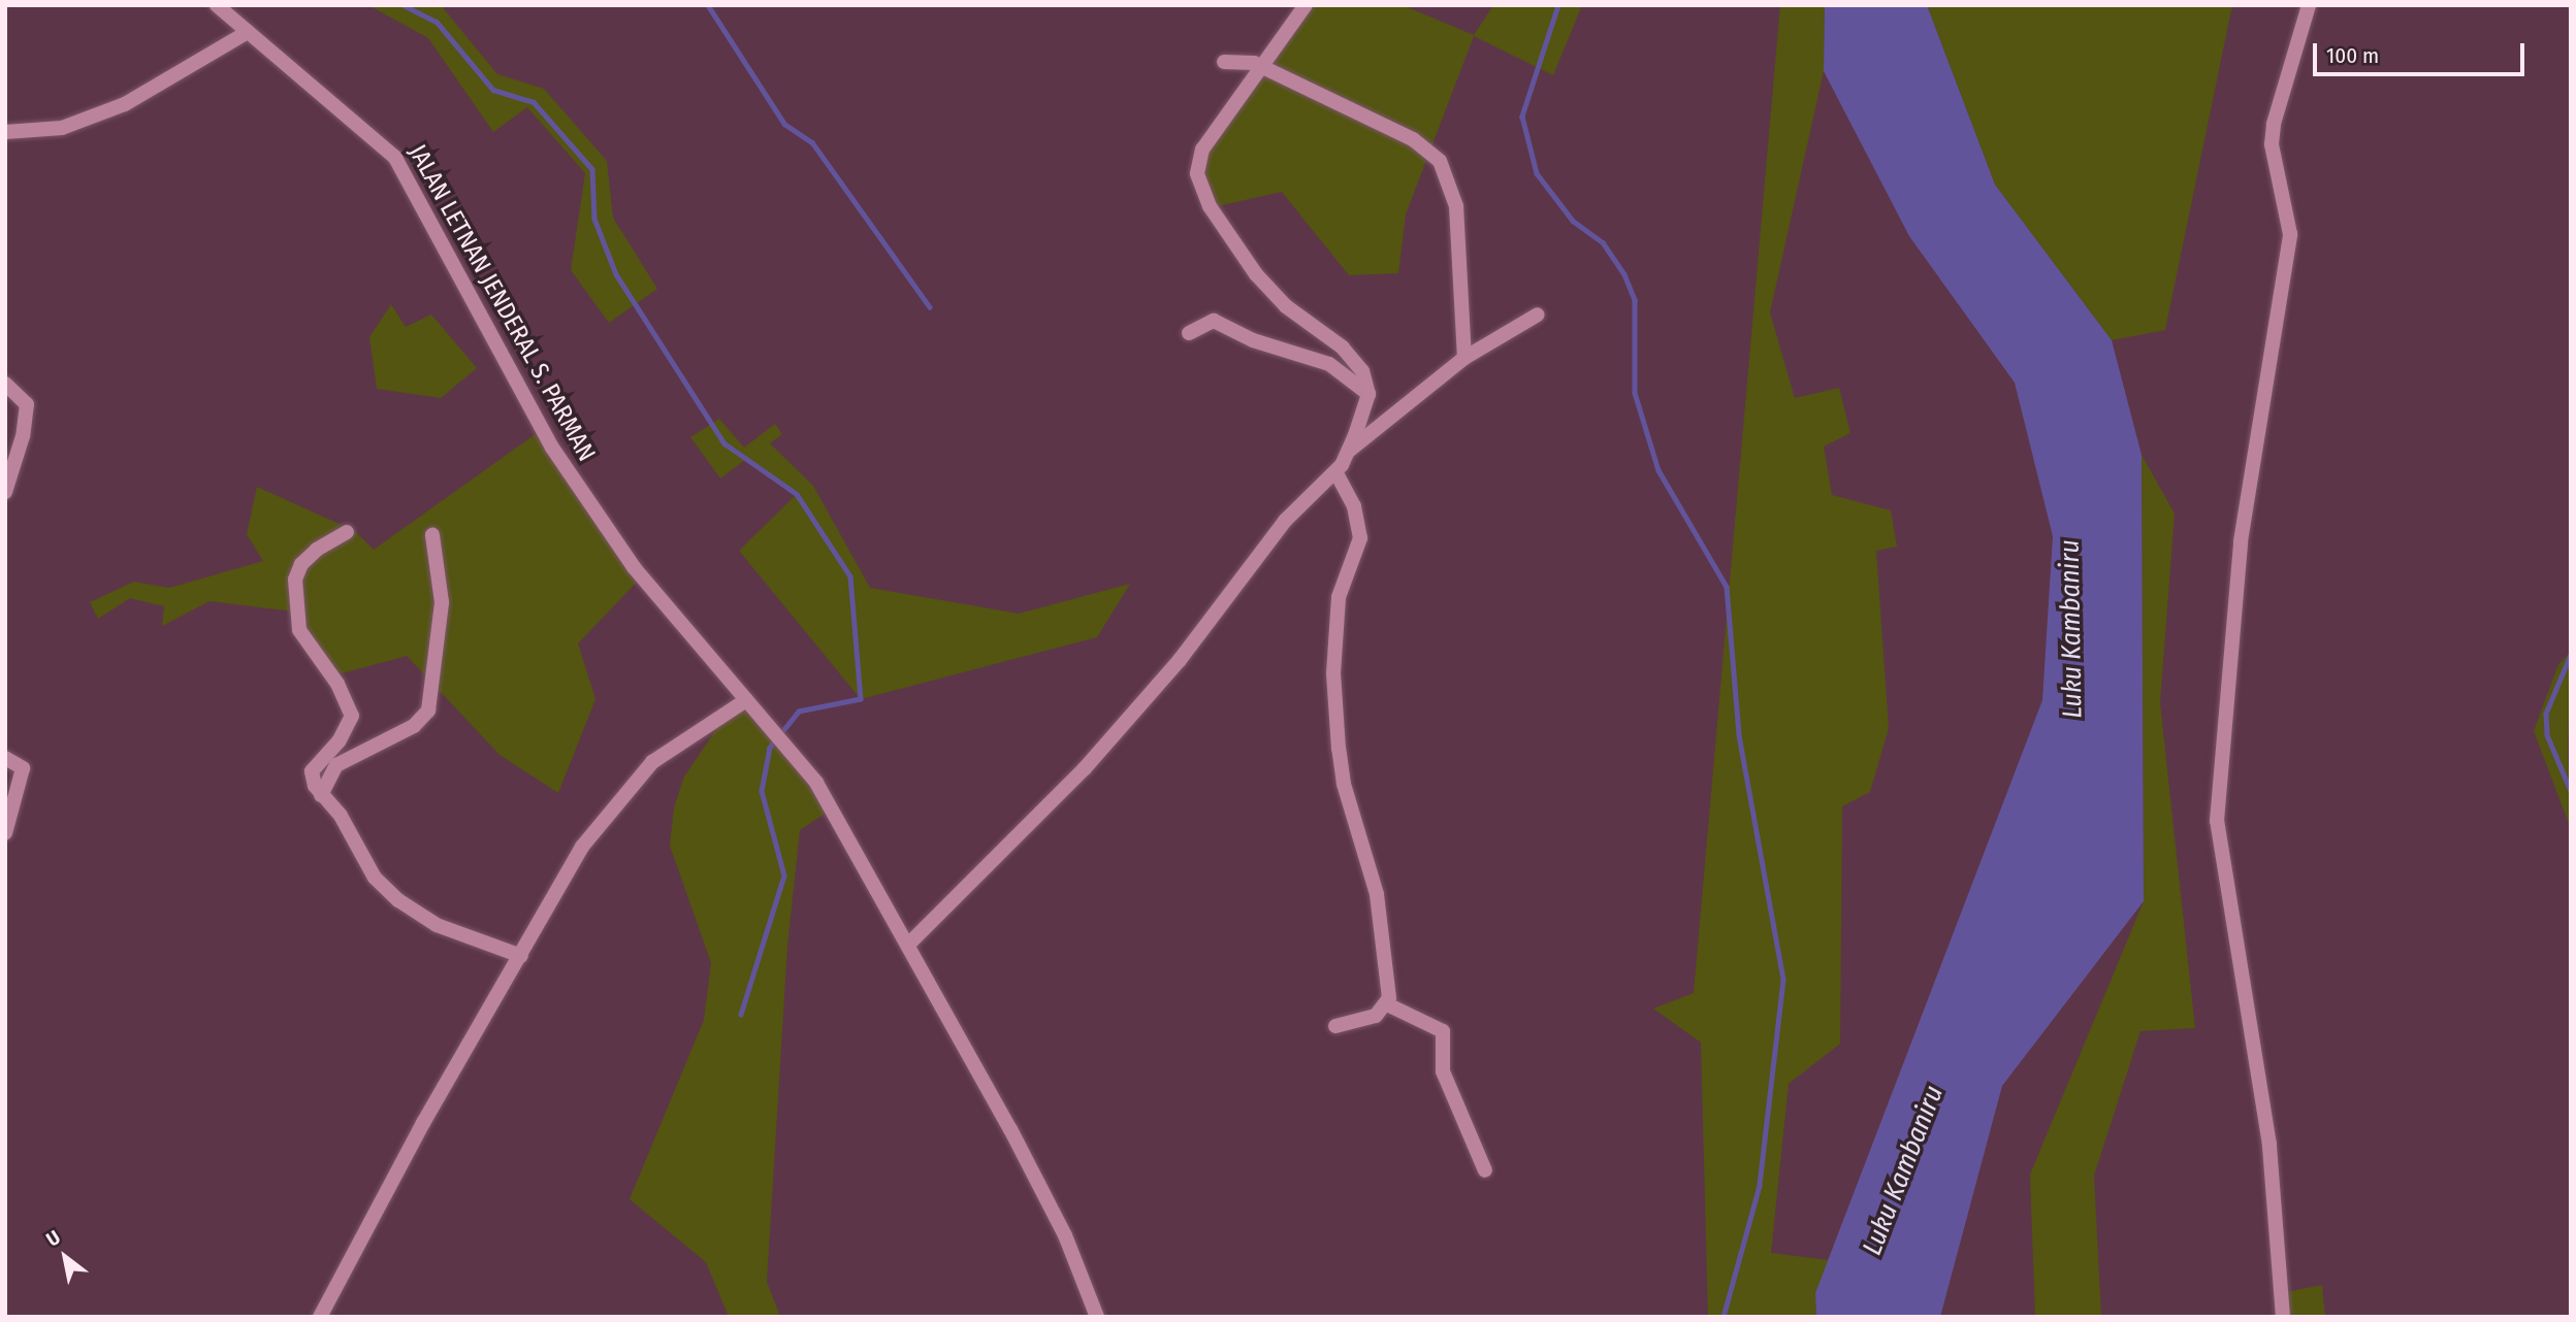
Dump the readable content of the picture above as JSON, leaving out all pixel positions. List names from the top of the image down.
{
  "streets": {
    "street": ["JALAN LETNAN JENDERAL S. PARMAN"]
  },
  "water": ["Luku Kambaniru"],
  "scale_bar": "100 m",
  "north": "top left"
}
